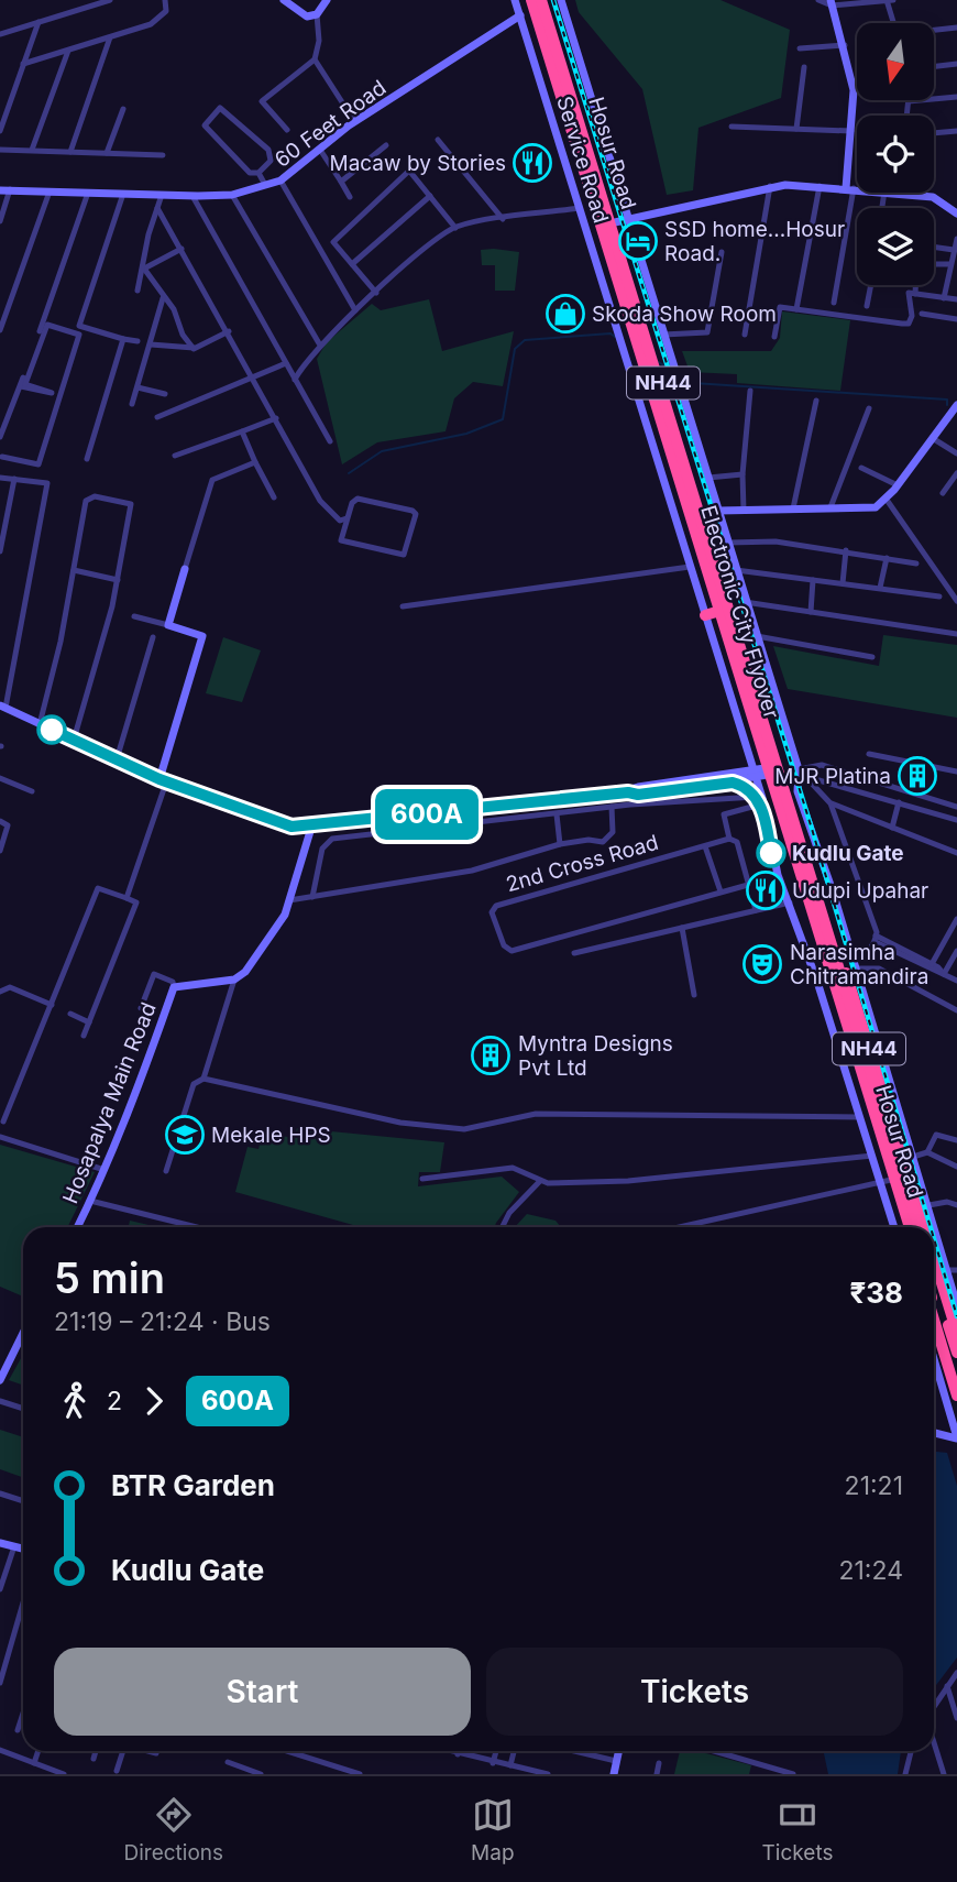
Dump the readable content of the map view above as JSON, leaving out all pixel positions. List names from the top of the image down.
{
  "streets": {
    "highway": ["Hosur Road", "NH44", "Electronic City Flyover"],
    "street": [
      "60 Feet Road",
      "Service Road",
      "2nd Cross Road",
      "Hosapalya Main Road"
    ]
  },
  "crossings": [
    ["60 Feet Road", "Service Road"],
    ["Hosur Road", "Service Road"],
    ["Hosur Road", "Electronic City Flyover"]
  ],
  "places": {
    "restaurant": ["Macaw by Stories", "Udupi Upahar"],
    "hotel": ["SSD home...Hosur Road."],
    "shop": ["Skoda Show Room"],
    "building": ["MJR Platina", "Myntra Designs Pvt Ltd"],
    "other": ["Kudlu Gate"],
    "theatre": ["Narasimha Chitramandira"],
    "school or university": ["Mekale HPS"]
  },
  "lines": ["bus line 600A"],
  "north": "bottom",
  "page": {
    "on_map": "600A",
    "heading": ["5 min", "21:19 – 21:24 · Bus", "₹38"],
    "legs": ["2", "600A"],
    "list": [
      {
        "name": "BTR Garden",
        "value": "21:21"
      },
      {
        "name": "Kudlu Gate",
        "value": "21:24"
      }
    ],
    "buttons": ["Start", "Tickets"],
    "tabs": ["Directions", "Map", "Tickets"]
  }
}
